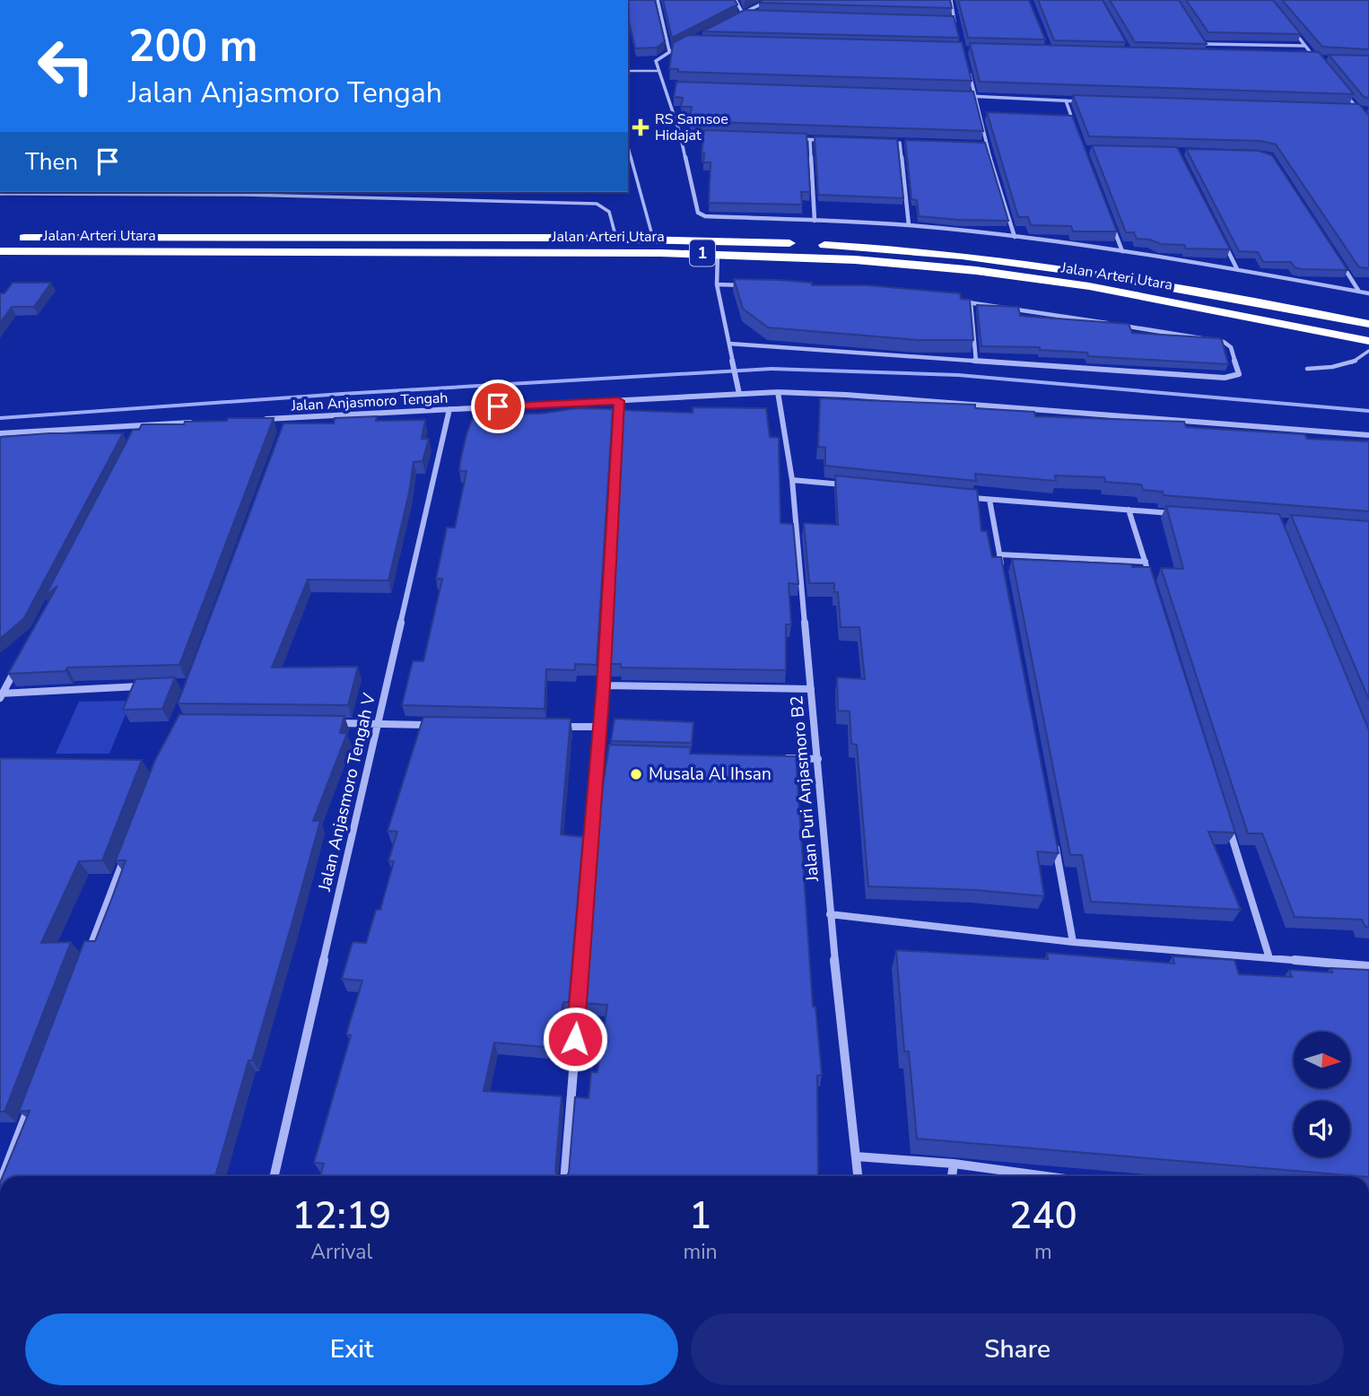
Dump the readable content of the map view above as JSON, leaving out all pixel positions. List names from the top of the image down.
{
  "streets": {
    "highway": ["Jalan Arteri Utara", "1"],
    "street": ["Jalan Anjasmoro Tengah", "Jalan Puri Anjasmoro B2", "Jalan Anjasmoro Tengah V"]
  },
  "crossings": [
    ["Jalan Anjasmoro Tengah", "Jalan Puri Anjasmoro B2"],
    ["Jalan Anjasmoro Tengah", "Jalan Anjasmoro Tengah V"]
  ],
  "places": {
    "health": ["RS Samsoe Hidajat"],
    "other": ["Musala Al Ihsan"]
  },
  "north": "right",
  "page": {
    "turn": ["200 m", "Jalan Anjasmoro Tengah"],
    "then": "Then",
    "eta": [
      "12:19",
      "Arrival",
      "1",
      "min",
      "240",
      "m"
    ],
    "buttons": ["Exit", "Share"]
  }
}
